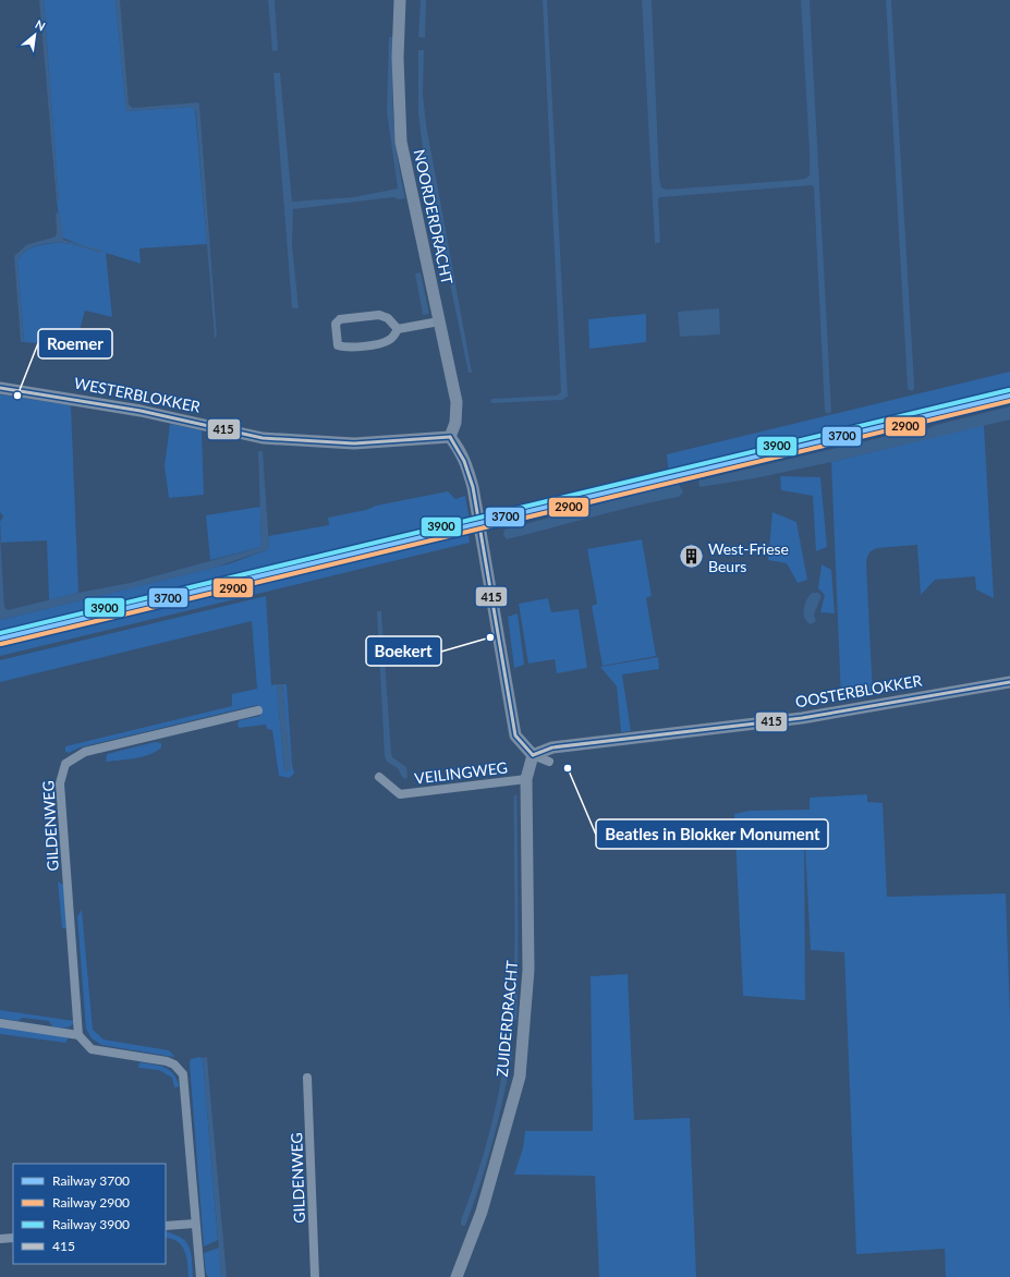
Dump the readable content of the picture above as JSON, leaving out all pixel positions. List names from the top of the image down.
{
  "streets": {
    "street": [
      "NOORDERDRACHT",
      "WESTERBLOKKER",
      "OOSTERBLOKKER",
      "VEILINGWEG",
      "GILDENWEG",
      "ZUIDERDRACHT"
    ]
  },
  "crossings": [
    ["NOORDERDRACHT", "WESTERBLOKKER"],
    ["OOSTERBLOKKER", "ZUIDERDRACHT"],
    ["VEILINGWEG", "ZUIDERDRACHT"]
  ],
  "places": {
    "other": ["Roemer", "Boekert", "Beatles in Blokker Monument"],
    "building": ["West-Friese Beurs"]
  },
  "lines": [
    "transit line 415",
    "rail line 3900",
    "rail line 3700",
    "rail line 2900"
  ],
  "legend": [
    "Railway 3700",
    "Railway 2900",
    "Railway 3900",
    "415"
  ],
  "north": "top right"
}
